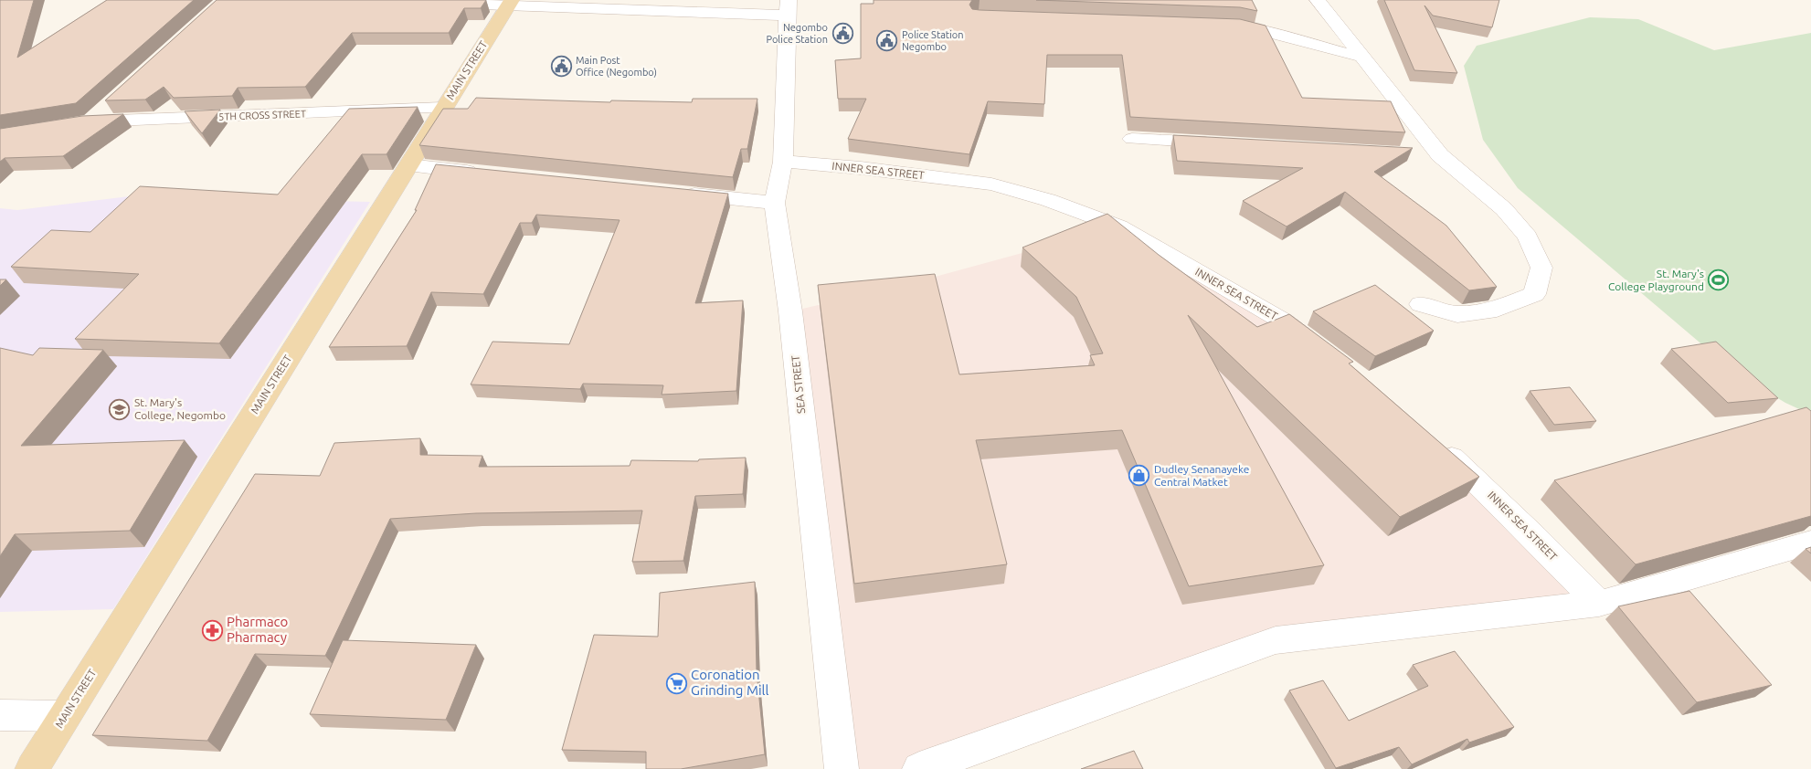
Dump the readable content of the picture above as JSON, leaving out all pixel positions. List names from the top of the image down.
{
  "streets": {
    "main road": ["MAIN STREET"],
    "street": ["5TH CROSS STREET", "INNER SEA STREET", "SEA STREET"]
  },
  "crossings": [
    ["MAIN STREET", "5TH CROSS STREET"],
    ["INNER SEA STREET", "SEA STREET"]
  ],
  "places": {
    "public building": ["Negombo Police Station", "Police Station Negombo", "Main Post Office (Negombo)"],
    "sports": ["St. Mary's College Playground"],
    "school or university": ["St. Mary's College, Negombo"],
    "shop": ["Dudley Senanayeke Central Matket"],
    "pharmacy": ["Pharmaco Pharmacy"],
    "supermarket": ["Coronation Grinding Mill"]
  }
}
